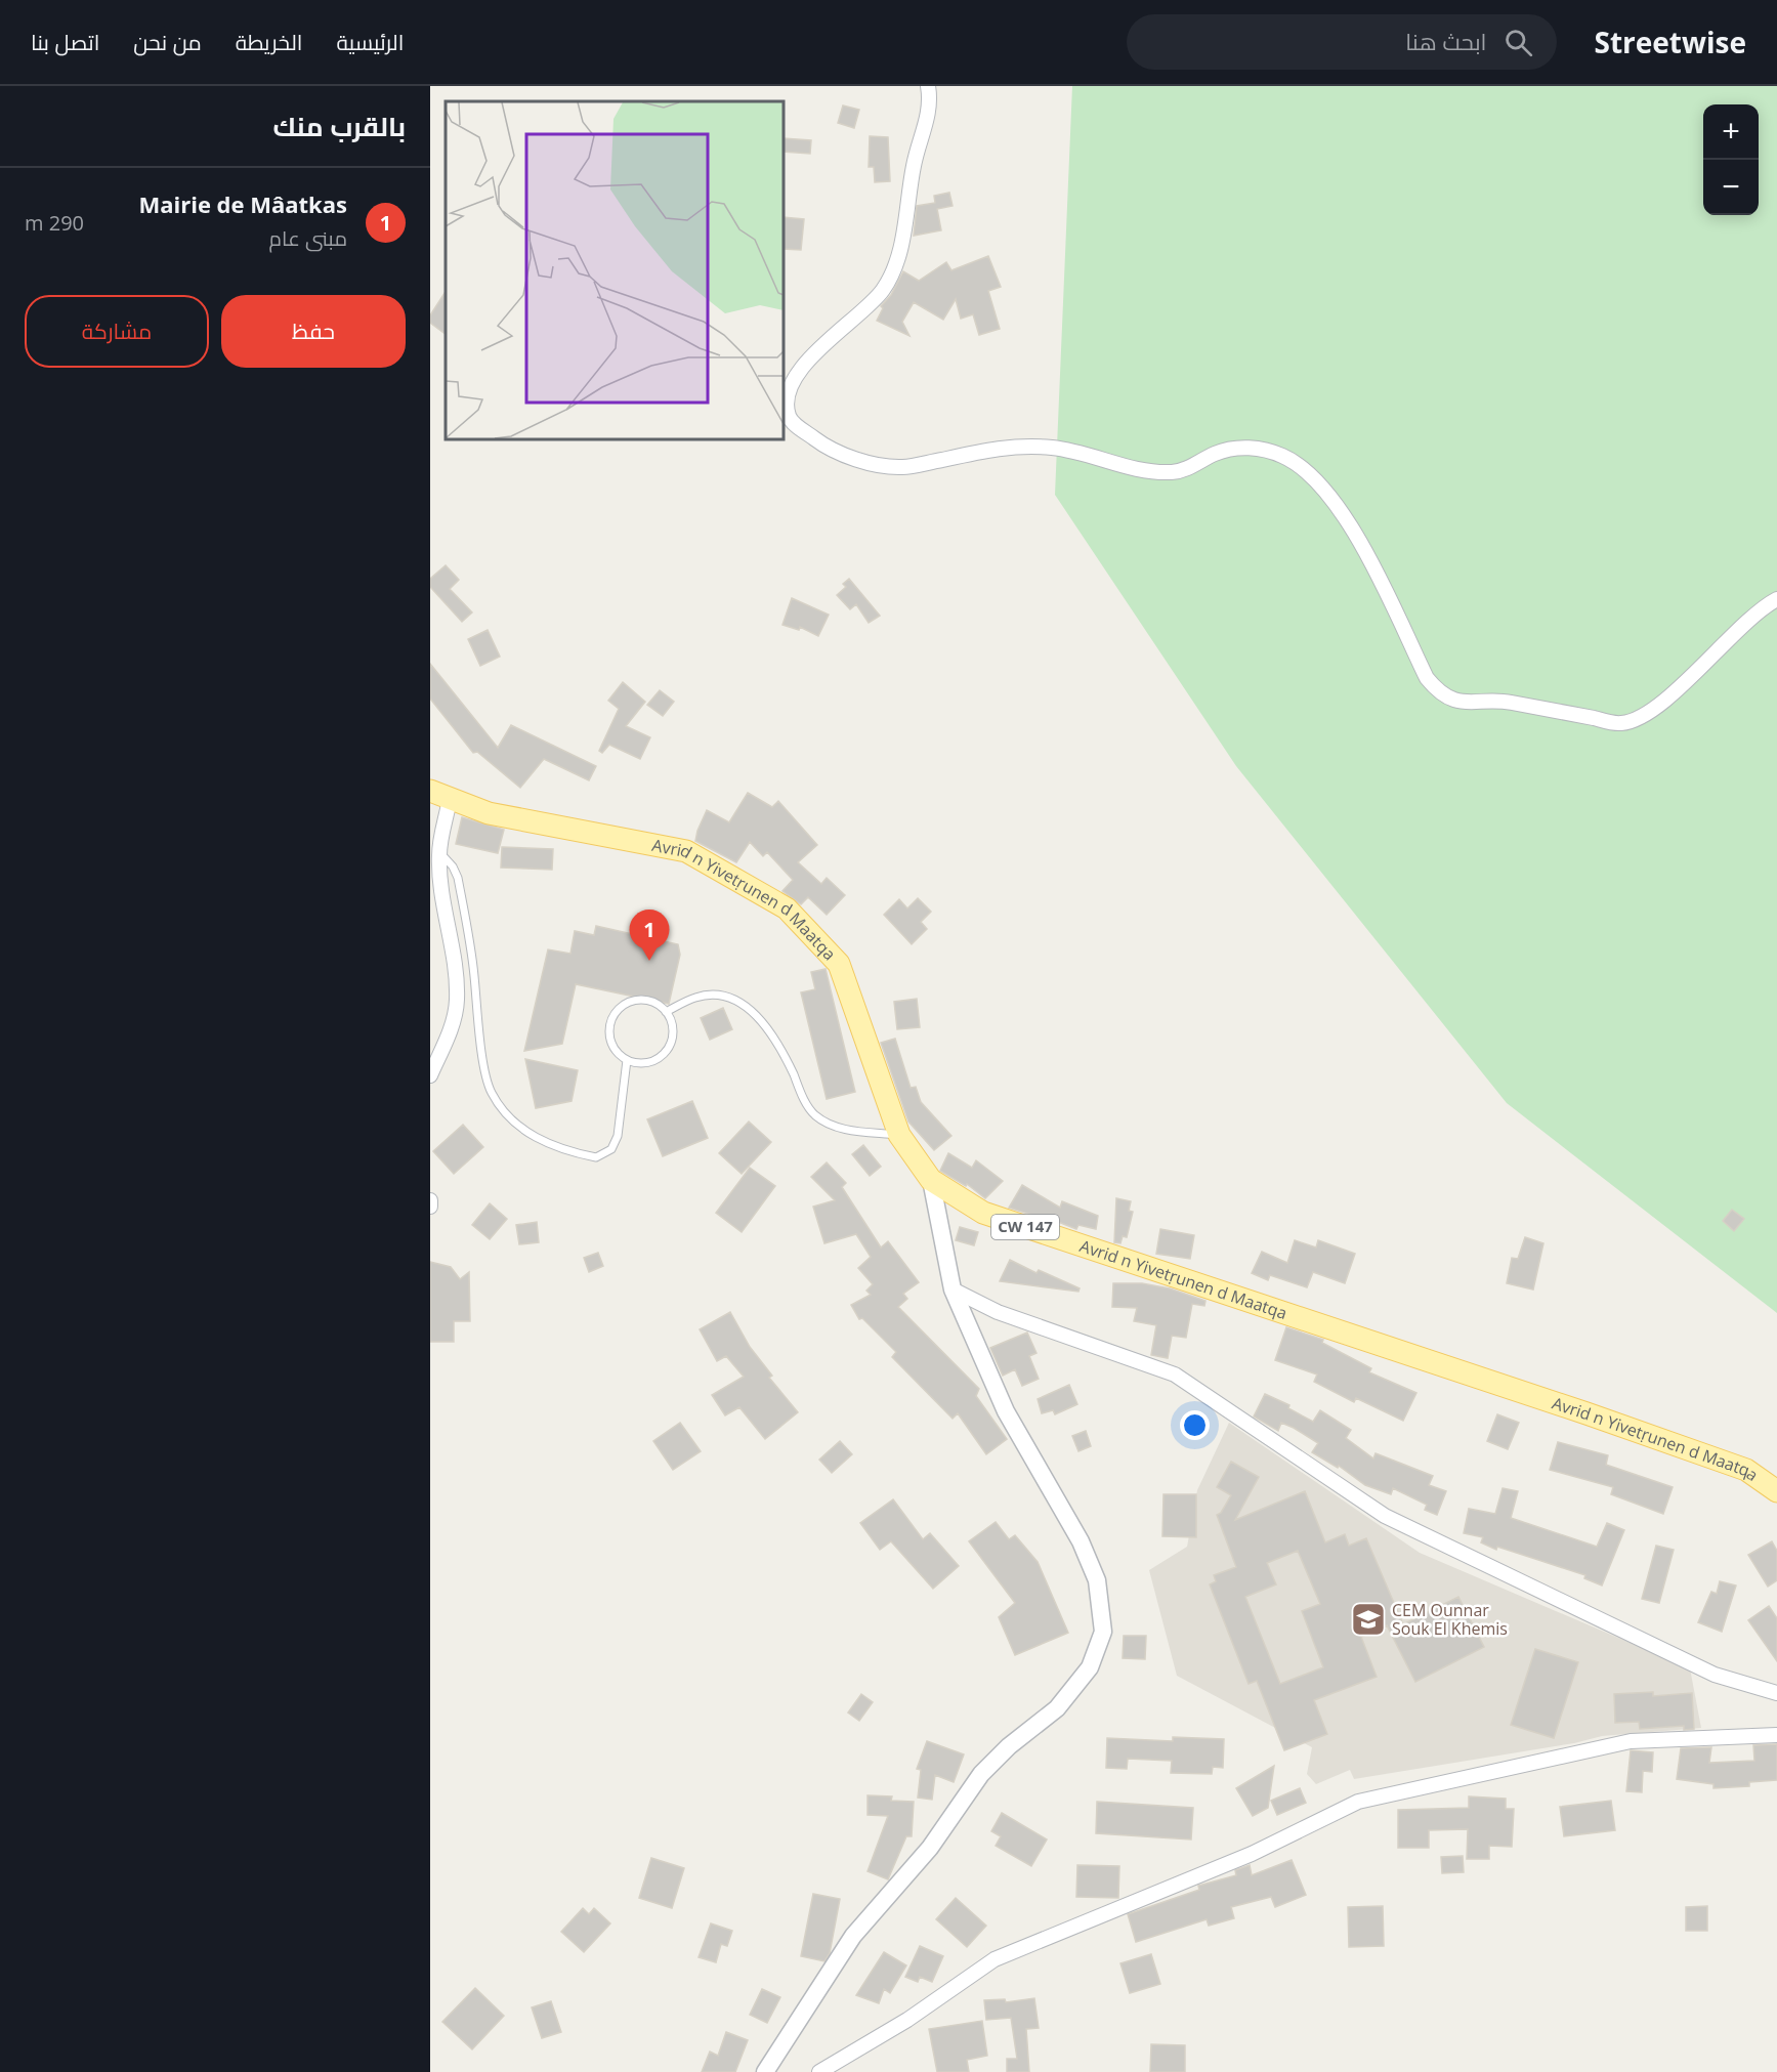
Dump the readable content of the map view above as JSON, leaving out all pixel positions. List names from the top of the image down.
{
  "streets": {
    "main road": ["Avrid n Yivetṛunen d Maatqa", "CW 147"]
  },
  "places": {
    "school or university": ["CEM Ounnar Souk El Khemis"]
  },
  "page": {
    "header": "Streetwise",
    "search": "ابحث هنا",
    "nav": [
      "الرئيسية",
      "الخريطة",
      "من نحن",
      "اتصل بنا"
    ],
    "heading": "بالقرب منك",
    "map_buttons": ["+", "−"],
    "list": [
      {
        "mark": "1",
        "name": "Mairie de Mâatkas",
        "note": "مبنى عام",
        "value": "290 m"
      }
    ],
    "buttons": ["حفظ", "مشاركة"],
    "pins": "1"
  }
}
